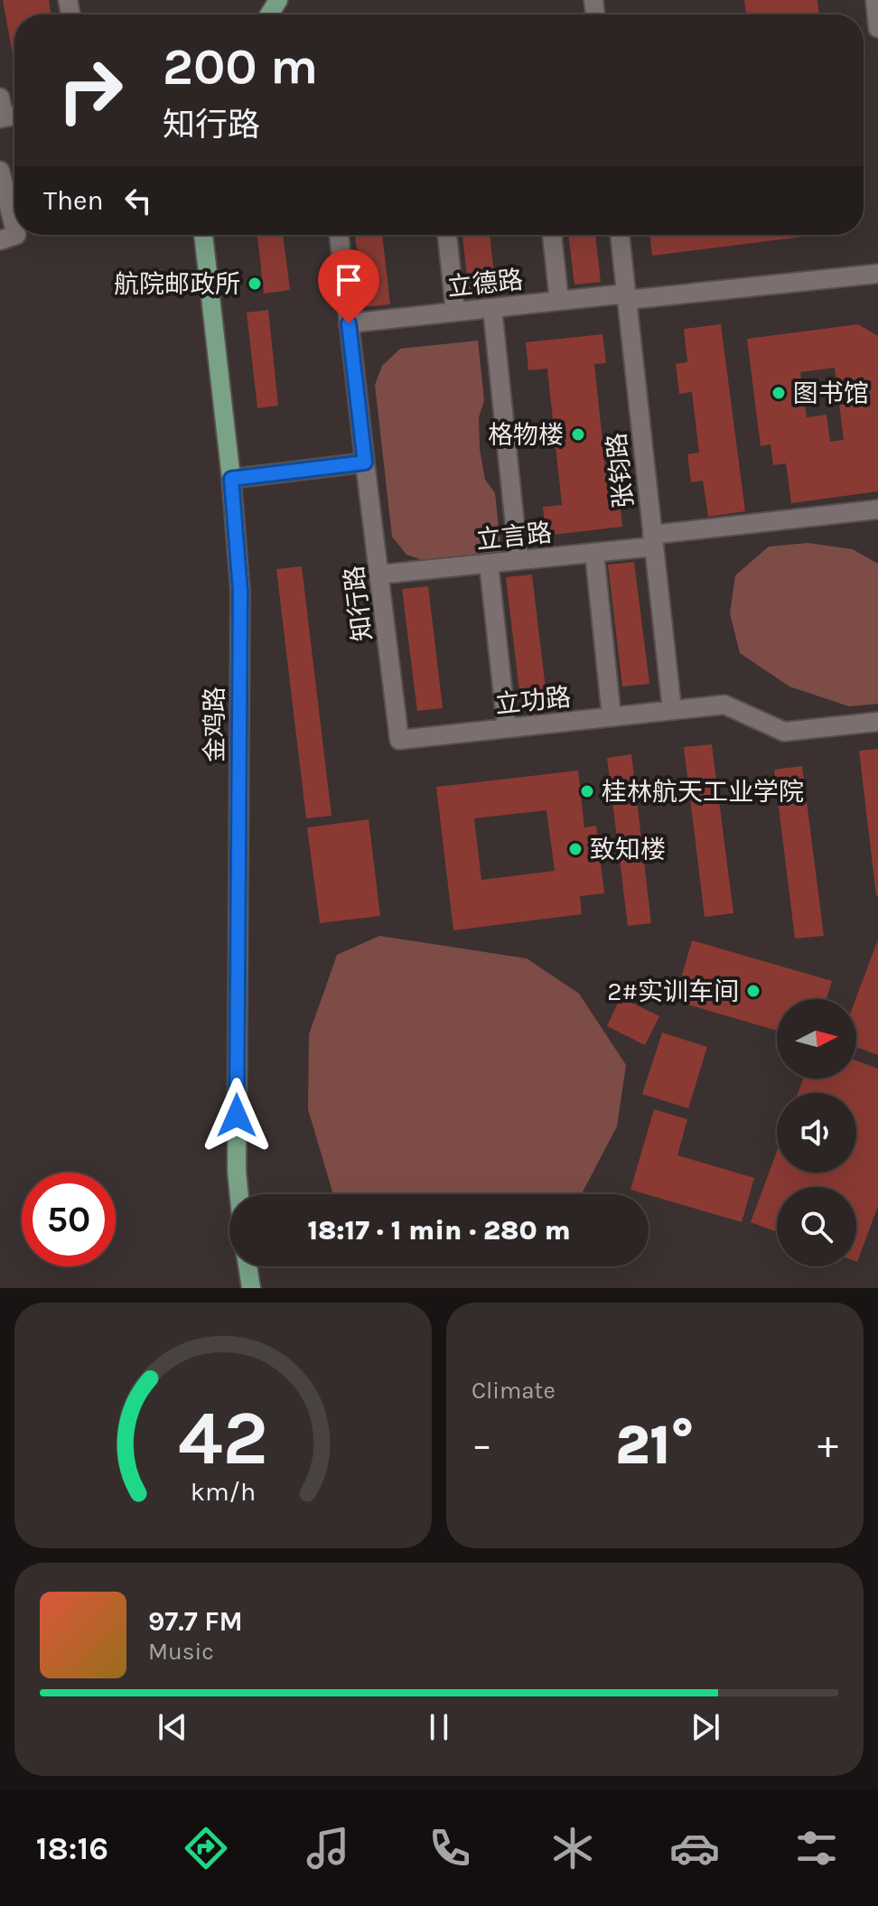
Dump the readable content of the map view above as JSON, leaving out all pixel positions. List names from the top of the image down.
{
  "streets": {
    "main road": ["金鸡路"],
    "lane": [
      "立德路",
      "张钧路",
      "立言路",
      "知行路",
      "立功路"
    ]
  },
  "crossings": [
    ["立德路", "张钧路"],
    ["立德路", "知行路"],
    ["张钧路", "立言路"],
    ["张钧路", "立功路"],
    ["立言路", "知行路"],
    ["知行路", "立功路"]
  ],
  "places": [
    "航院邮政所",
    "图书馆",
    "格物楼",
    "桂林航天工业学院",
    "致知楼",
    "2#实训车间"
  ],
  "north": "right",
  "page": {
    "turn": ["200 m", "知行路"],
    "then": "Then",
    "limit": "50",
    "trip": "18:17 · 1 min · 280 m",
    "tile": "Climate",
    "heat": ["−", "21°", "+"],
    "song": ["97.7 FM", "Music"],
    "tabs": "18:16",
    "gauge": ["42", "km/h"]
  }
}
